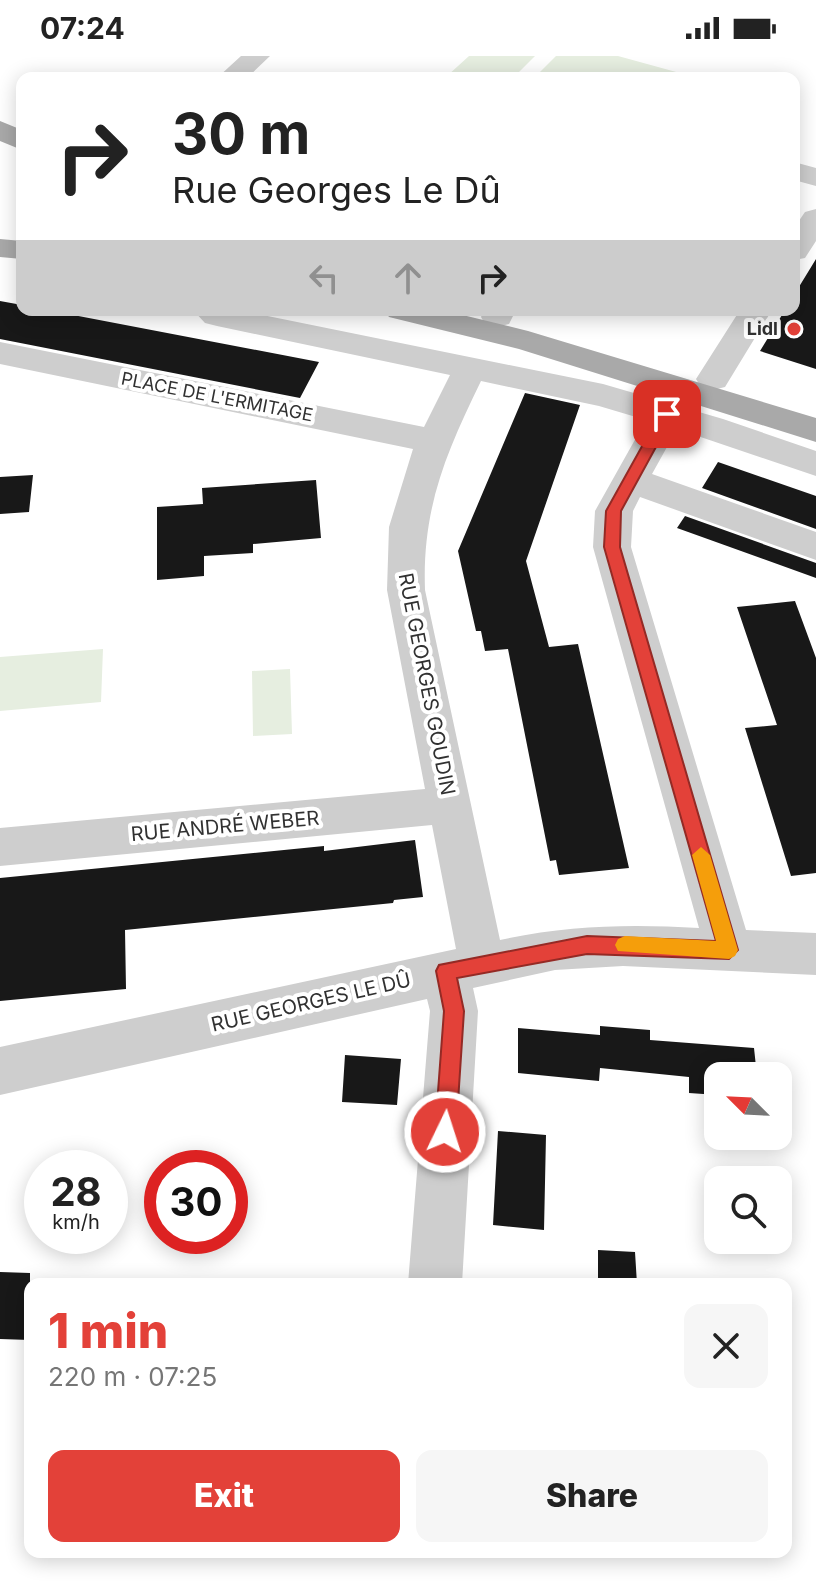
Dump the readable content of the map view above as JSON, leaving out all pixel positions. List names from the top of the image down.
{
  "streets": {
    "street": [
      "PLACE DE L'ERMITAGE",
      "RUE GEORGES GOUDIN",
      "RUE ANDRÉ WEBER",
      "RUE GEORGES LE DÛ"
    ]
  },
  "crossings": [
    ["PLACE DE L'ERMITAGE", "RUE GEORGES GOUDIN"],
    ["RUE GEORGES GOUDIN", "RUE ANDRÉ WEBER"],
    ["RUE GEORGES GOUDIN", "RUE GEORGES LE DÛ"]
  ],
  "places": ["Lidl"],
  "north": "top left",
  "page": {
    "status": "07:24",
    "turn": ["30 m", "Rue Georges Le Dû"],
    "speed": "28 km/h",
    "limit": "30",
    "heading": ["1 min", "220 m · 07:25"],
    "buttons": ["Exit", "Share"]
  }
}
